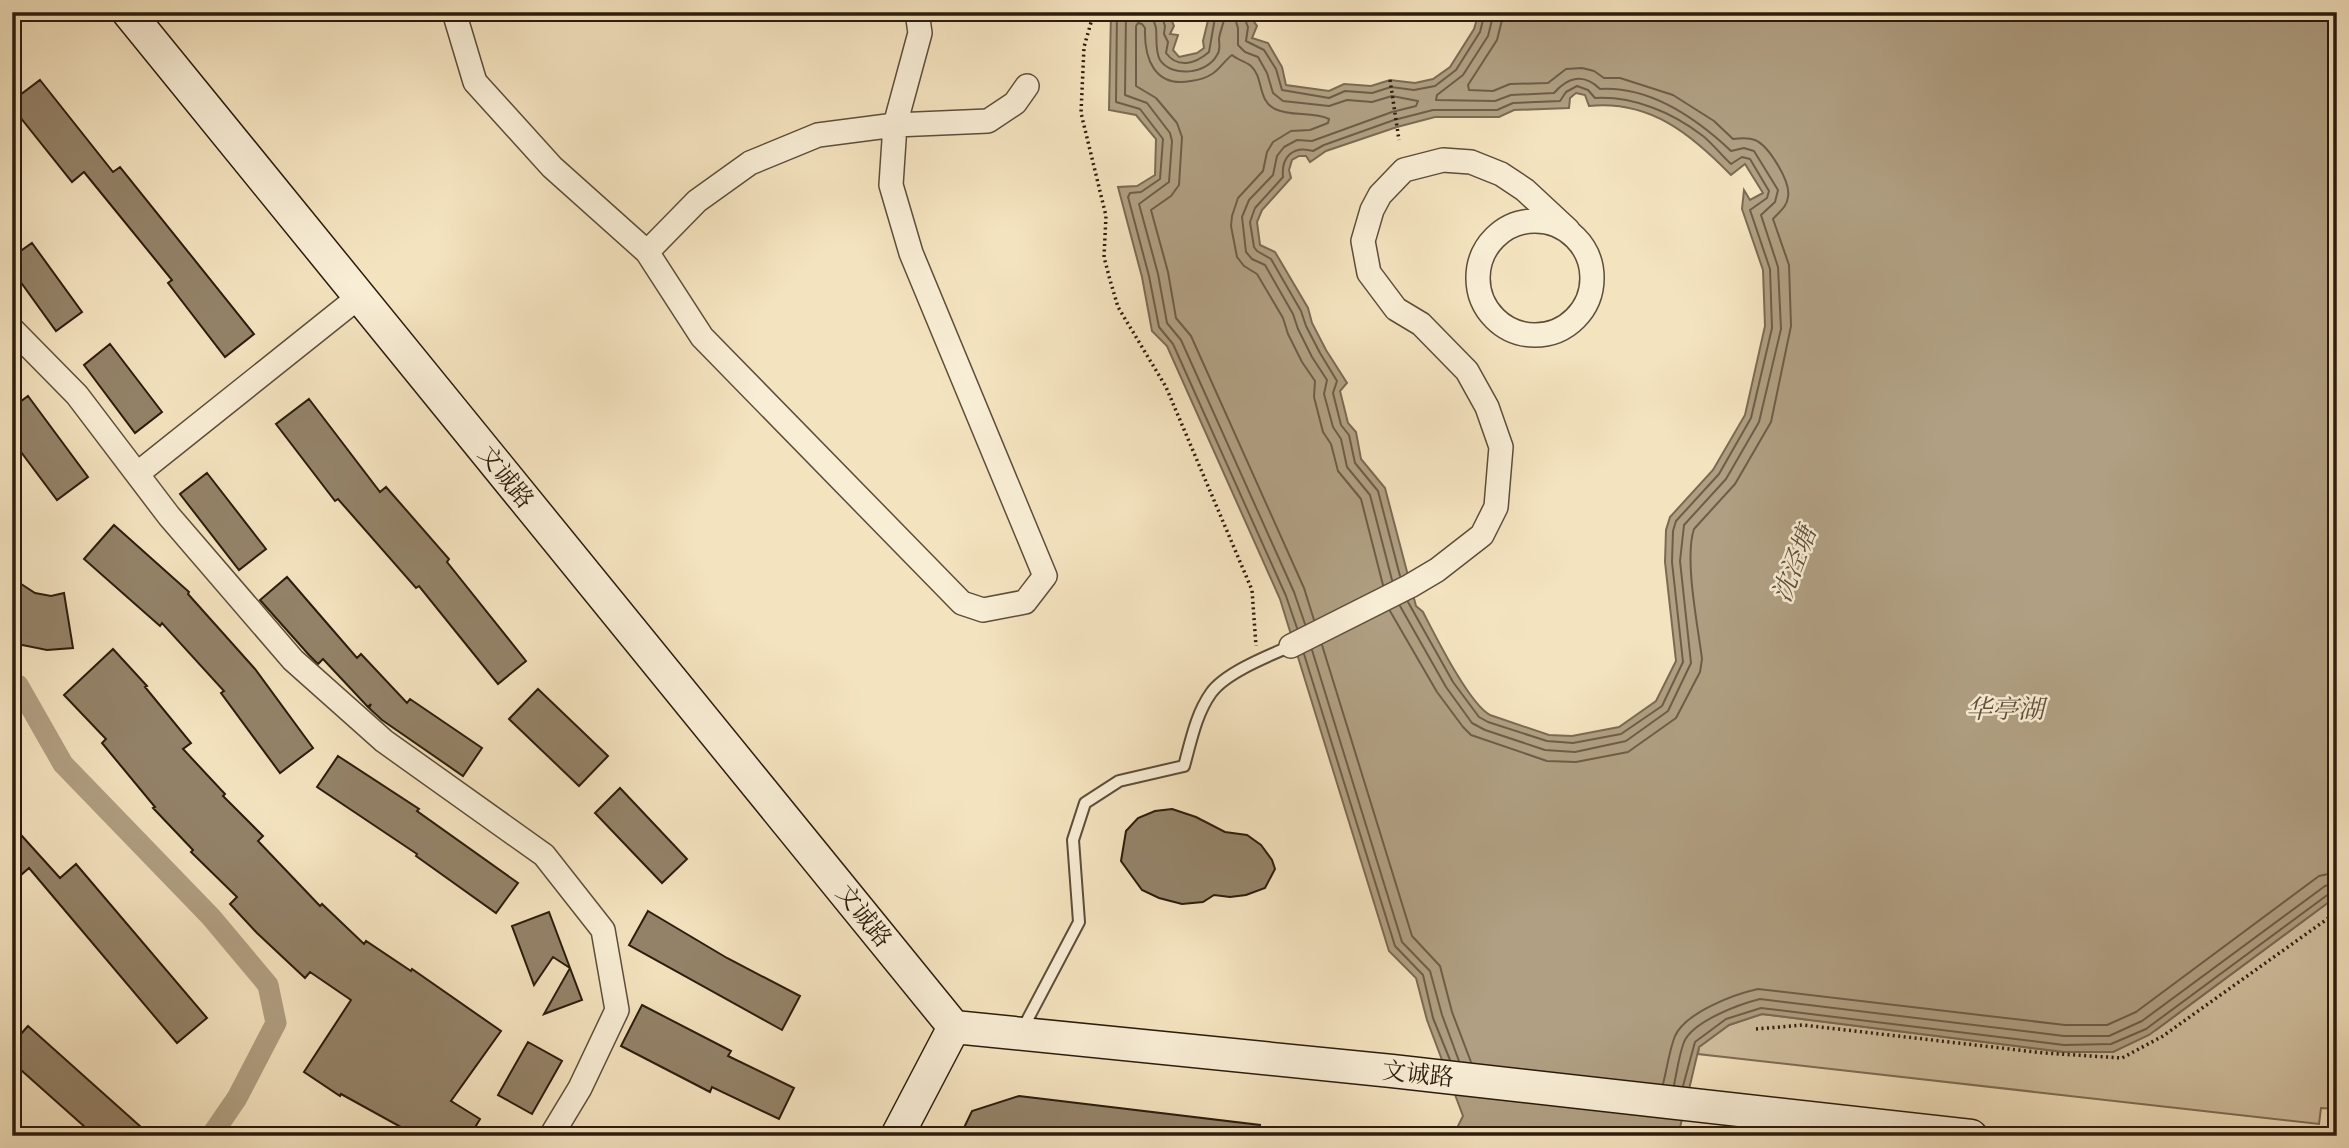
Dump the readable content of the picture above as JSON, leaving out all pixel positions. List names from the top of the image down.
{
  "streets": {
    "street": ["文诚路"]
  },
  "water": ["沈泾塘", "华亭湖"]
}
